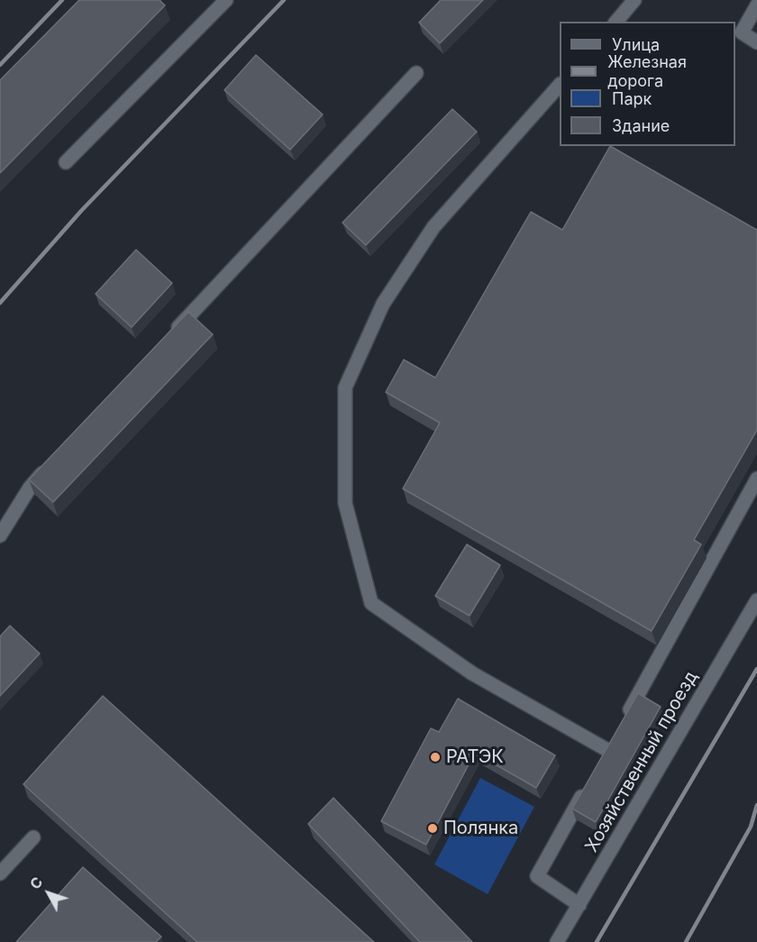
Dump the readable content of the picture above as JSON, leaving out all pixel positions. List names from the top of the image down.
{
  "streets": {
    "street": ["Хозяйственный проезд"]
  },
  "places": ["РАТЭК", "Полянка"],
  "legend": [
    "Улица",
    "Железная дорога",
    "Парк",
    "Здание"
  ],
  "north": "top left"
}
